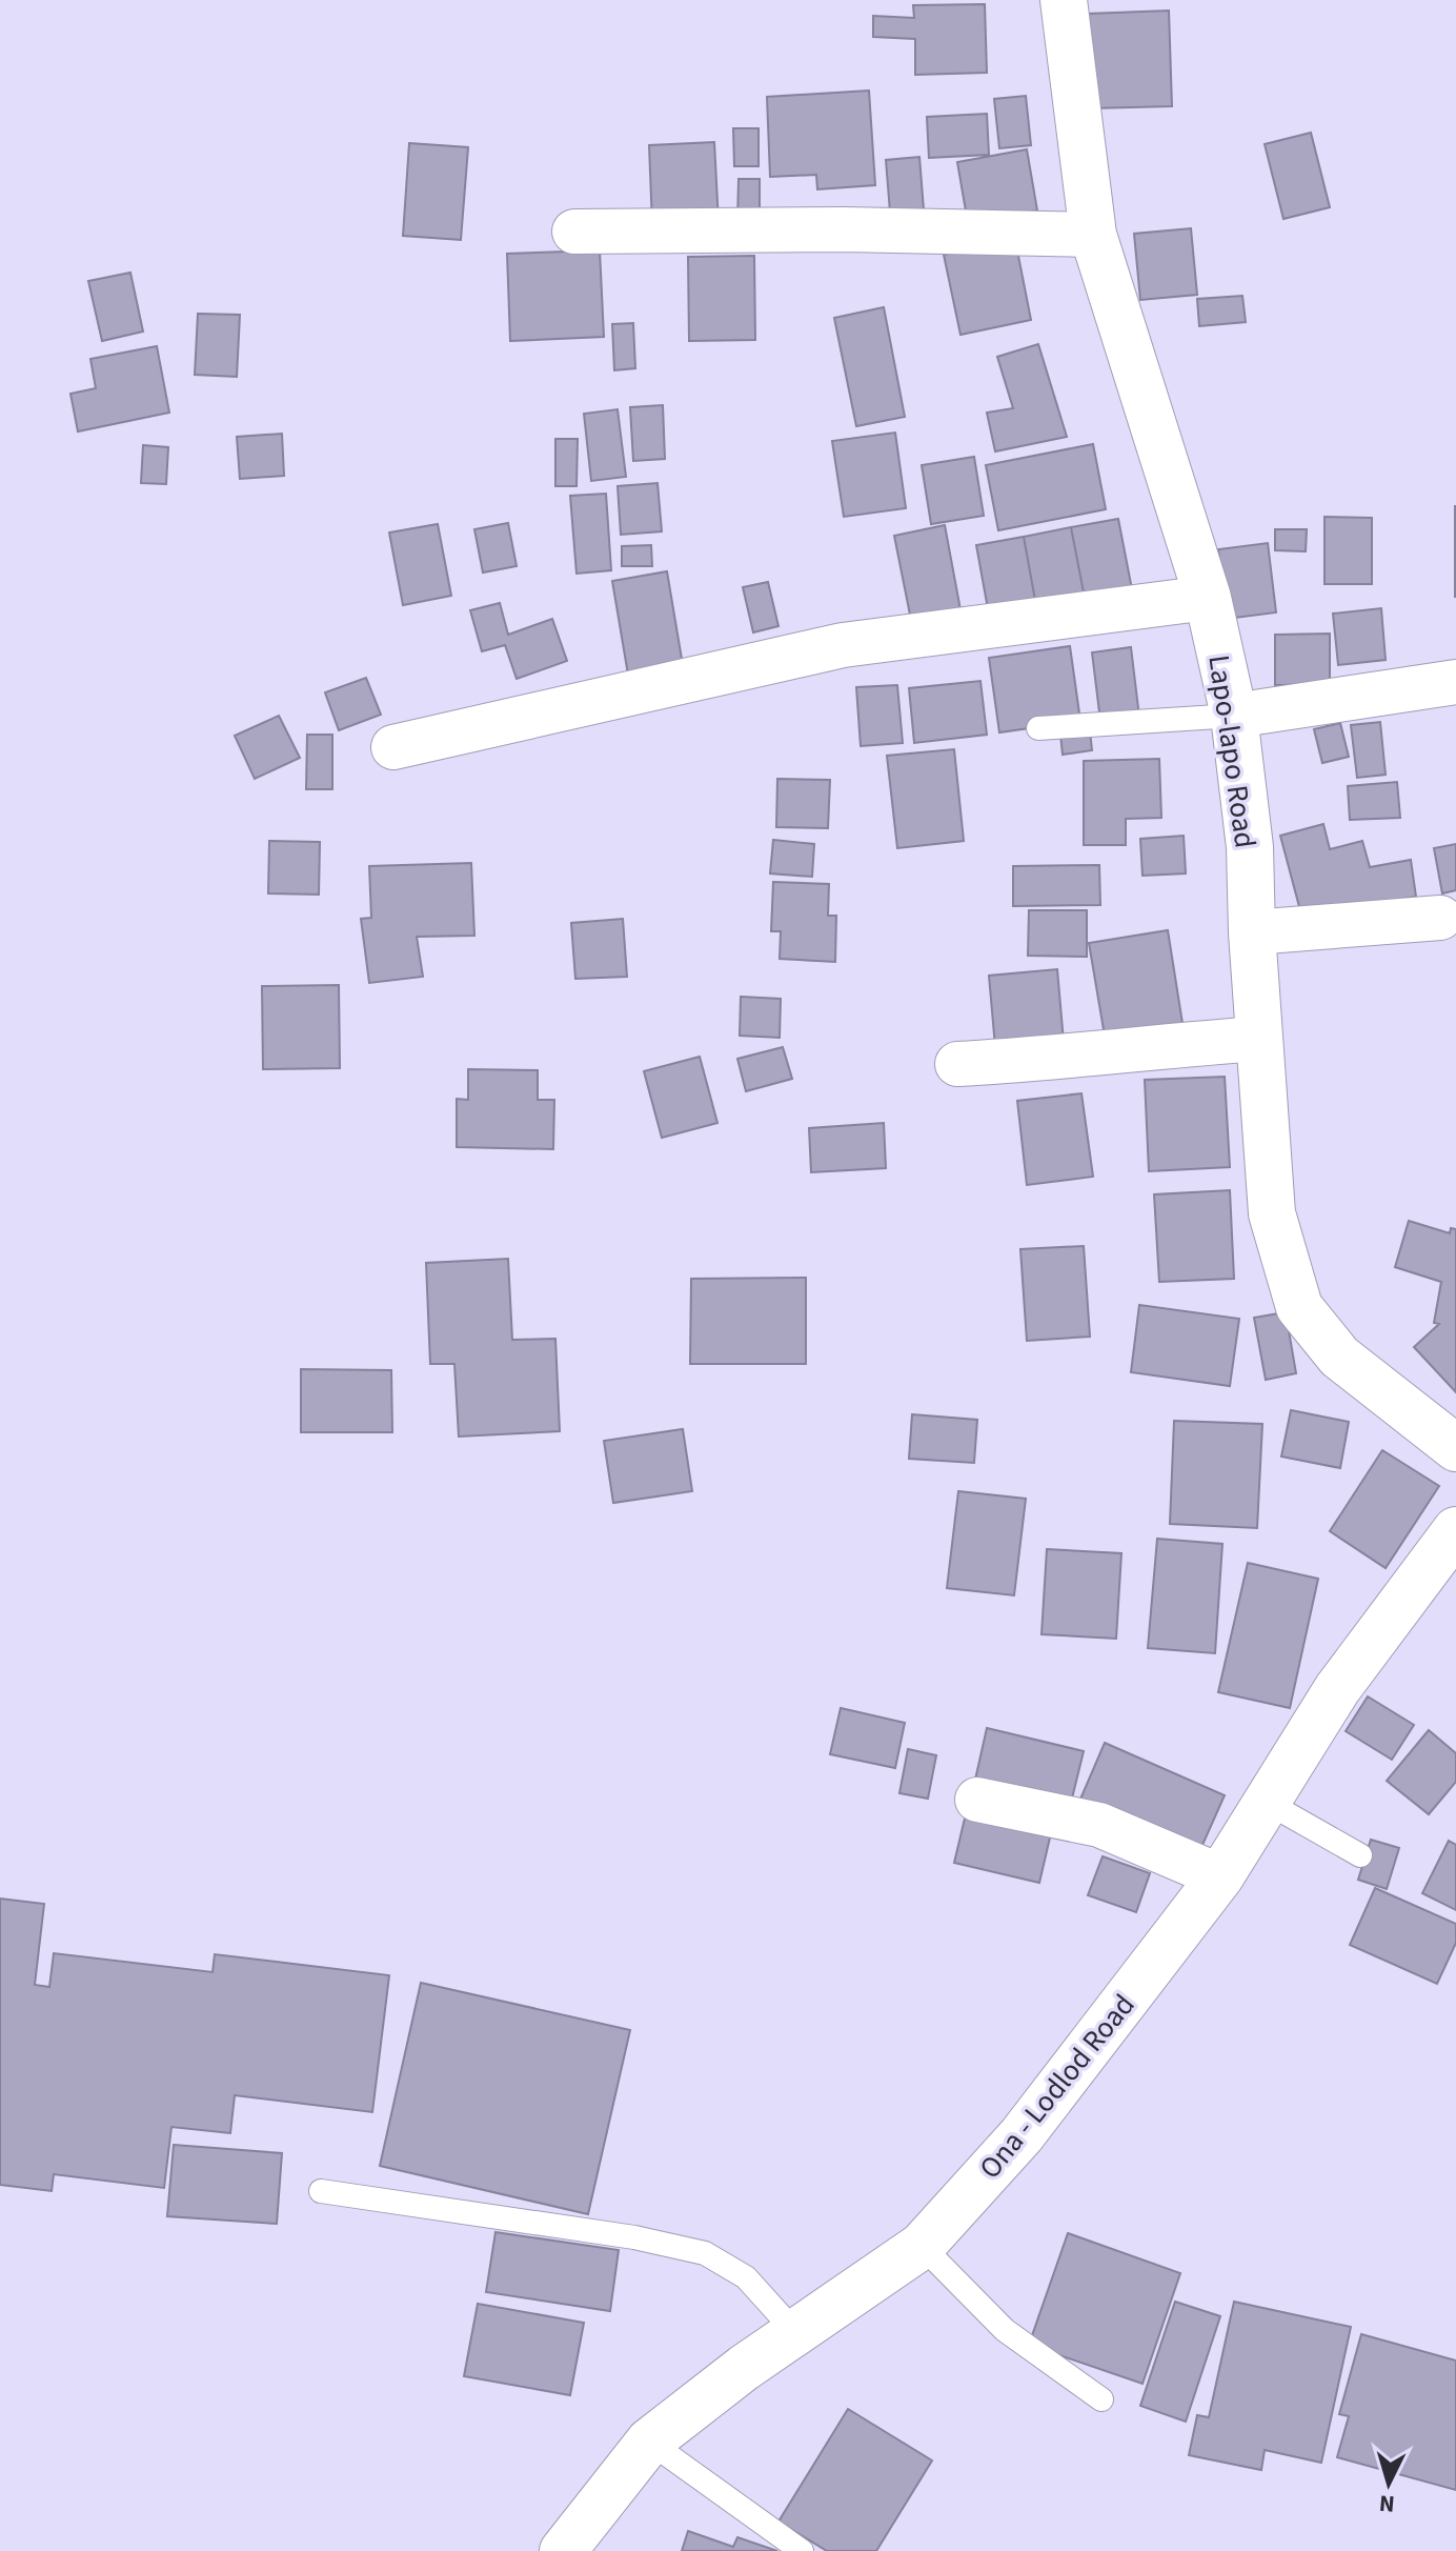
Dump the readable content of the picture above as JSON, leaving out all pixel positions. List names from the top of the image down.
{
  "streets": {
    "street": ["Lapo-lapo Road", "Ona - Lodlod Road"]
  },
  "north": "bottom"
}
